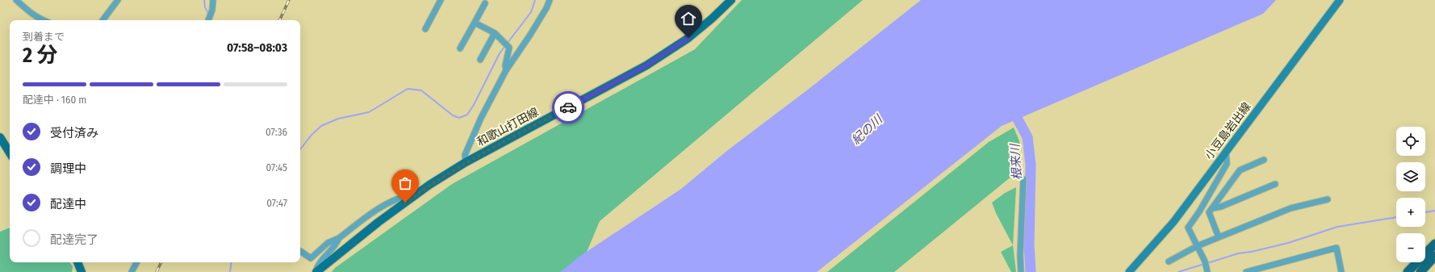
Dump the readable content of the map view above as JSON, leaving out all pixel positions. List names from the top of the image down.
{
  "streets": {
    "main road": ["和歌山打田線", "小豆島岩出線"]
  },
  "water": ["紀の川", "根来川"],
  "page": {
    "heading": ["2 分", "到着まで", "07:58–08:03"],
    "bar": "配達中 · 160 m",
    "list": [
      ["受付済み", "07:36"],
      ["調理中", "07:45"],
      ["配達中", "07:47"],
      "配達完了"
    ],
    "map_buttons": ["+", "−"]
  }
}
